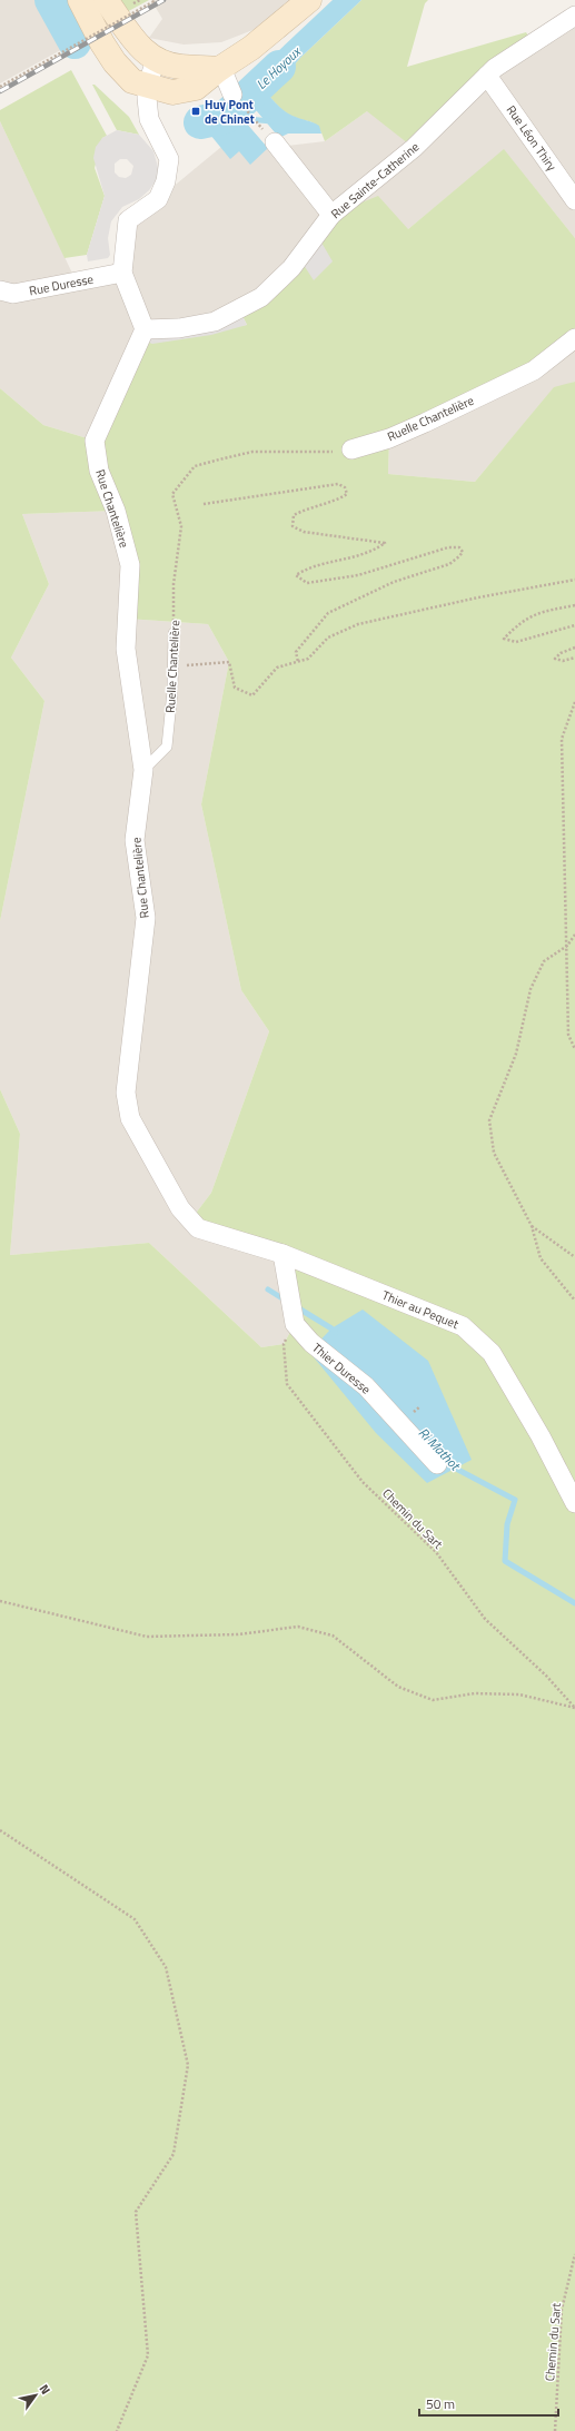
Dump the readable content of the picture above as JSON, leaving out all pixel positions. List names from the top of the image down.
{
  "streets": {
    "street": [
      "Rue Léon Thiry",
      "Rue Sainte-Catherine",
      "Rue Duresse",
      "Ruelle Chantelière",
      "Rue Chantelière",
      "Thier au Pequet",
      "Thier Duresse"
    ],
    "path": ["Chemin du Sart"]
  },
  "crossings": [
    ["Rue Léon Thiry", "Rue Sainte-Catherine"],
    ["Rue Sainte-Catherine", "Rue Chantelière"],
    ["Ruelle Chantelière", "Rue Chantelière"],
    ["Rue Chantelière", "Thier au Pequet"],
    ["Thier Duresse", "Chemin du Sart"]
  ],
  "water": ["Le Hoyoux", "Ri Mathot"],
  "places": {
    "transit": ["Huy Pont de Chinet"]
  },
  "scale_bar": "50 m",
  "north": "top right"
}
